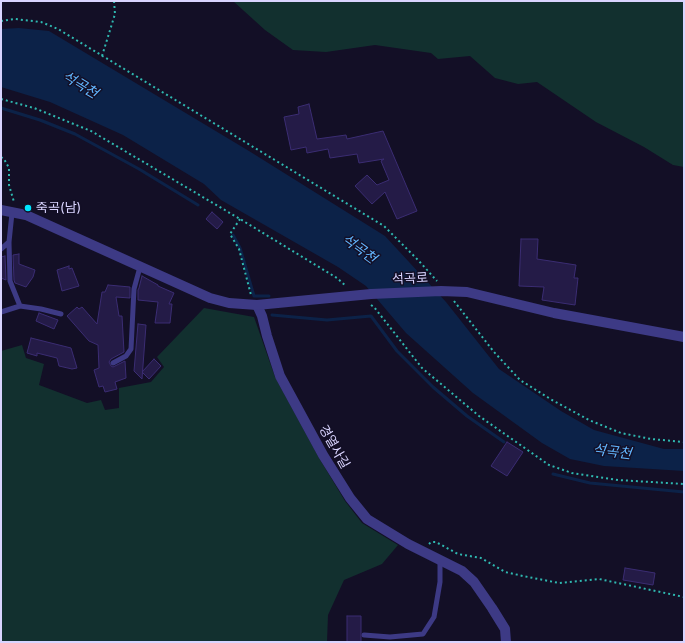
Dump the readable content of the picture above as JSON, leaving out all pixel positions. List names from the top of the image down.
{
  "streets": {
    "street": ["석곡로", "경열사길"]
  },
  "crossings": [
    ["석곡로", "경열사길"]
  ],
  "water": ["석곡천"],
  "places": ["죽곡(남)"]
}
